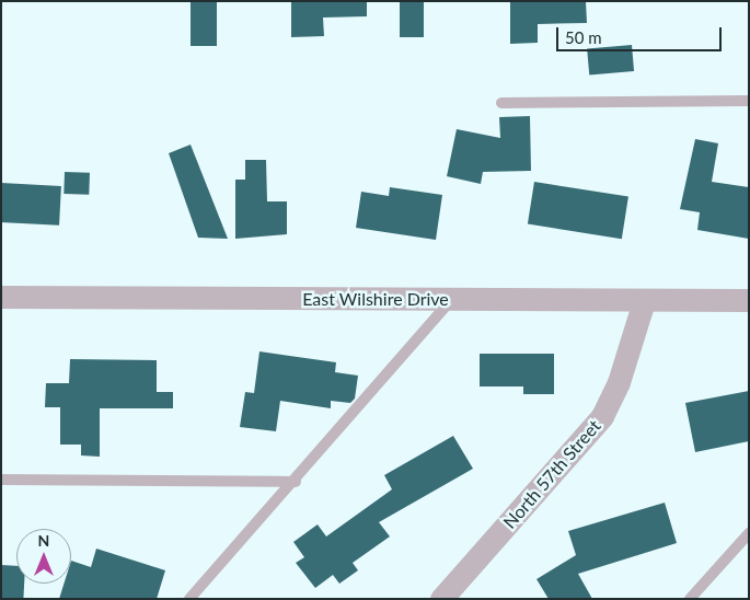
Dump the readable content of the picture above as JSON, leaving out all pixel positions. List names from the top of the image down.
{
  "streets": {
    "street": ["East Wilshire Drive", "North 57th Street"]
  },
  "crossings": [
    ["East Wilshire Drive", "North 57th Street"]
  ],
  "scale_bar": "50 m",
  "north": "top"
}
